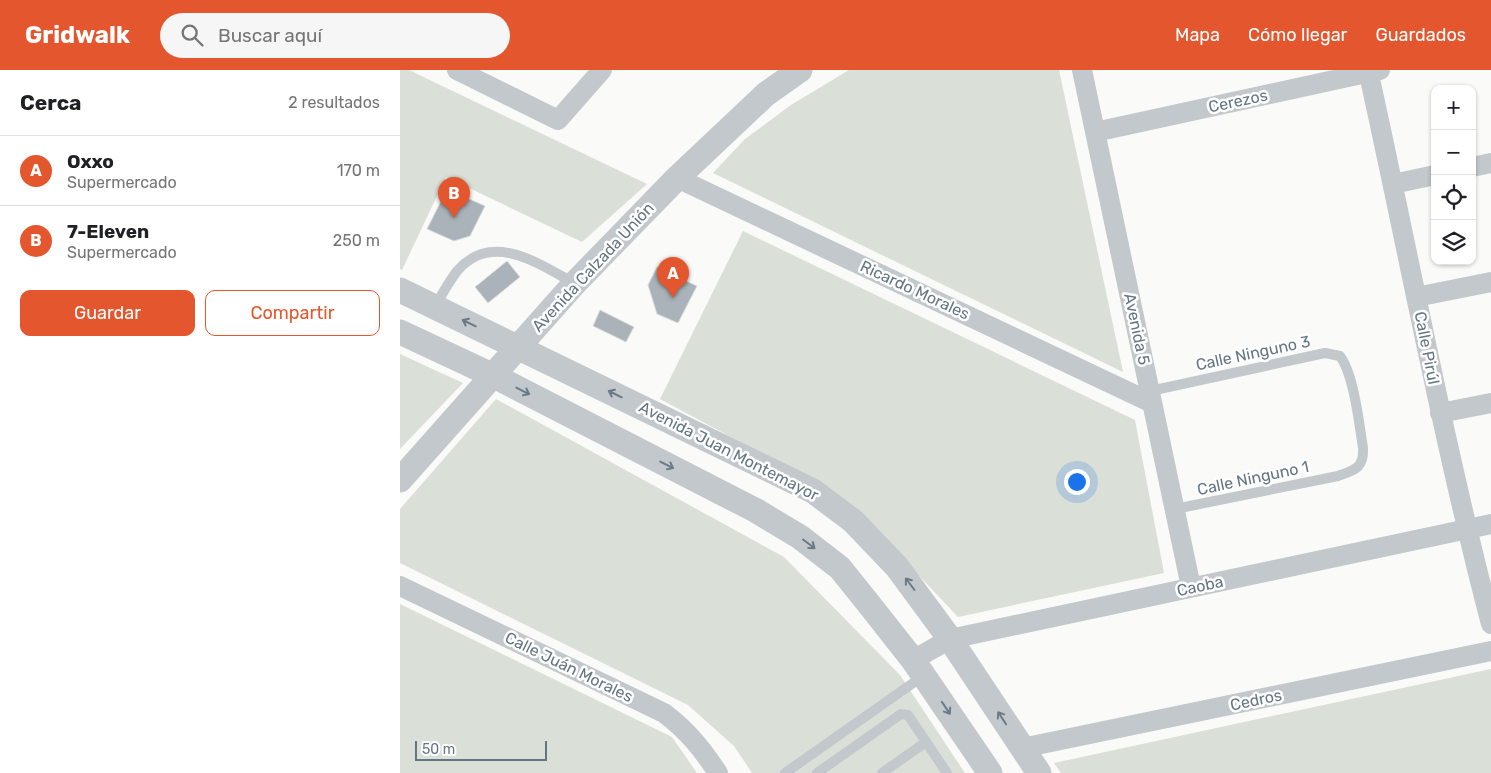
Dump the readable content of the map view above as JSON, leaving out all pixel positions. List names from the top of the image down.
{
  "streets": {
    "street": [
      "Cerezos",
      "Avenida Calzada Unión",
      "Ricardo Morales",
      "Avenida 5",
      "Calle Pirúl",
      "Avenida Juan Montemayor",
      "Caoba",
      "Calle Juán Morales",
      "Cedros"
    ],
    "lane": ["Calle Ninguno 3", "Calle Ninguno 1"]
  },
  "crossings": [
    ["Cerezos", "Avenida 5"],
    ["Cerezos", "Calle Pirúl"],
    ["Avenida Calzada Unión", "Ricardo Morales"],
    ["Avenida Calzada Unión", "Avenida Juan Montemayor"],
    ["Ricardo Morales", "Avenida 5"],
    ["Ricardo Morales", "Calle Ninguno 3"],
    ["Avenida 5", "Calle Ninguno 3"],
    ["Avenida 5", "Calle Ninguno 1"],
    ["Avenida 5", "Caoba"],
    ["Calle Pirúl", "Caoba"],
    ["Calle Ninguno 3", "Calle Ninguno 1"],
    ["Avenida Juan Montemayor", "Caoba"],
    ["Avenida Juan Montemayor", "Cedros"]
  ],
  "scale_bar": "50 m",
  "page": {
    "header": "Gridwalk",
    "search": "Buscar aquí",
    "nav": ["Mapa", "Cómo llegar", "Guardados"],
    "heading": ["Cerca", "2 resultados"],
    "map_buttons": ["+", "−"],
    "list": [
      {
        "mark": "A",
        "name": "Oxxo",
        "note": "Supermercado",
        "value": "170 m"
      },
      {
        "mark": "B",
        "name": "7-Eleven",
        "note": "Supermercado",
        "value": "250 m"
      }
    ],
    "pins": ["B", "A"],
    "buttons": ["Guardar", "Compartir"],
    "scale": "50 m"
  }
}
